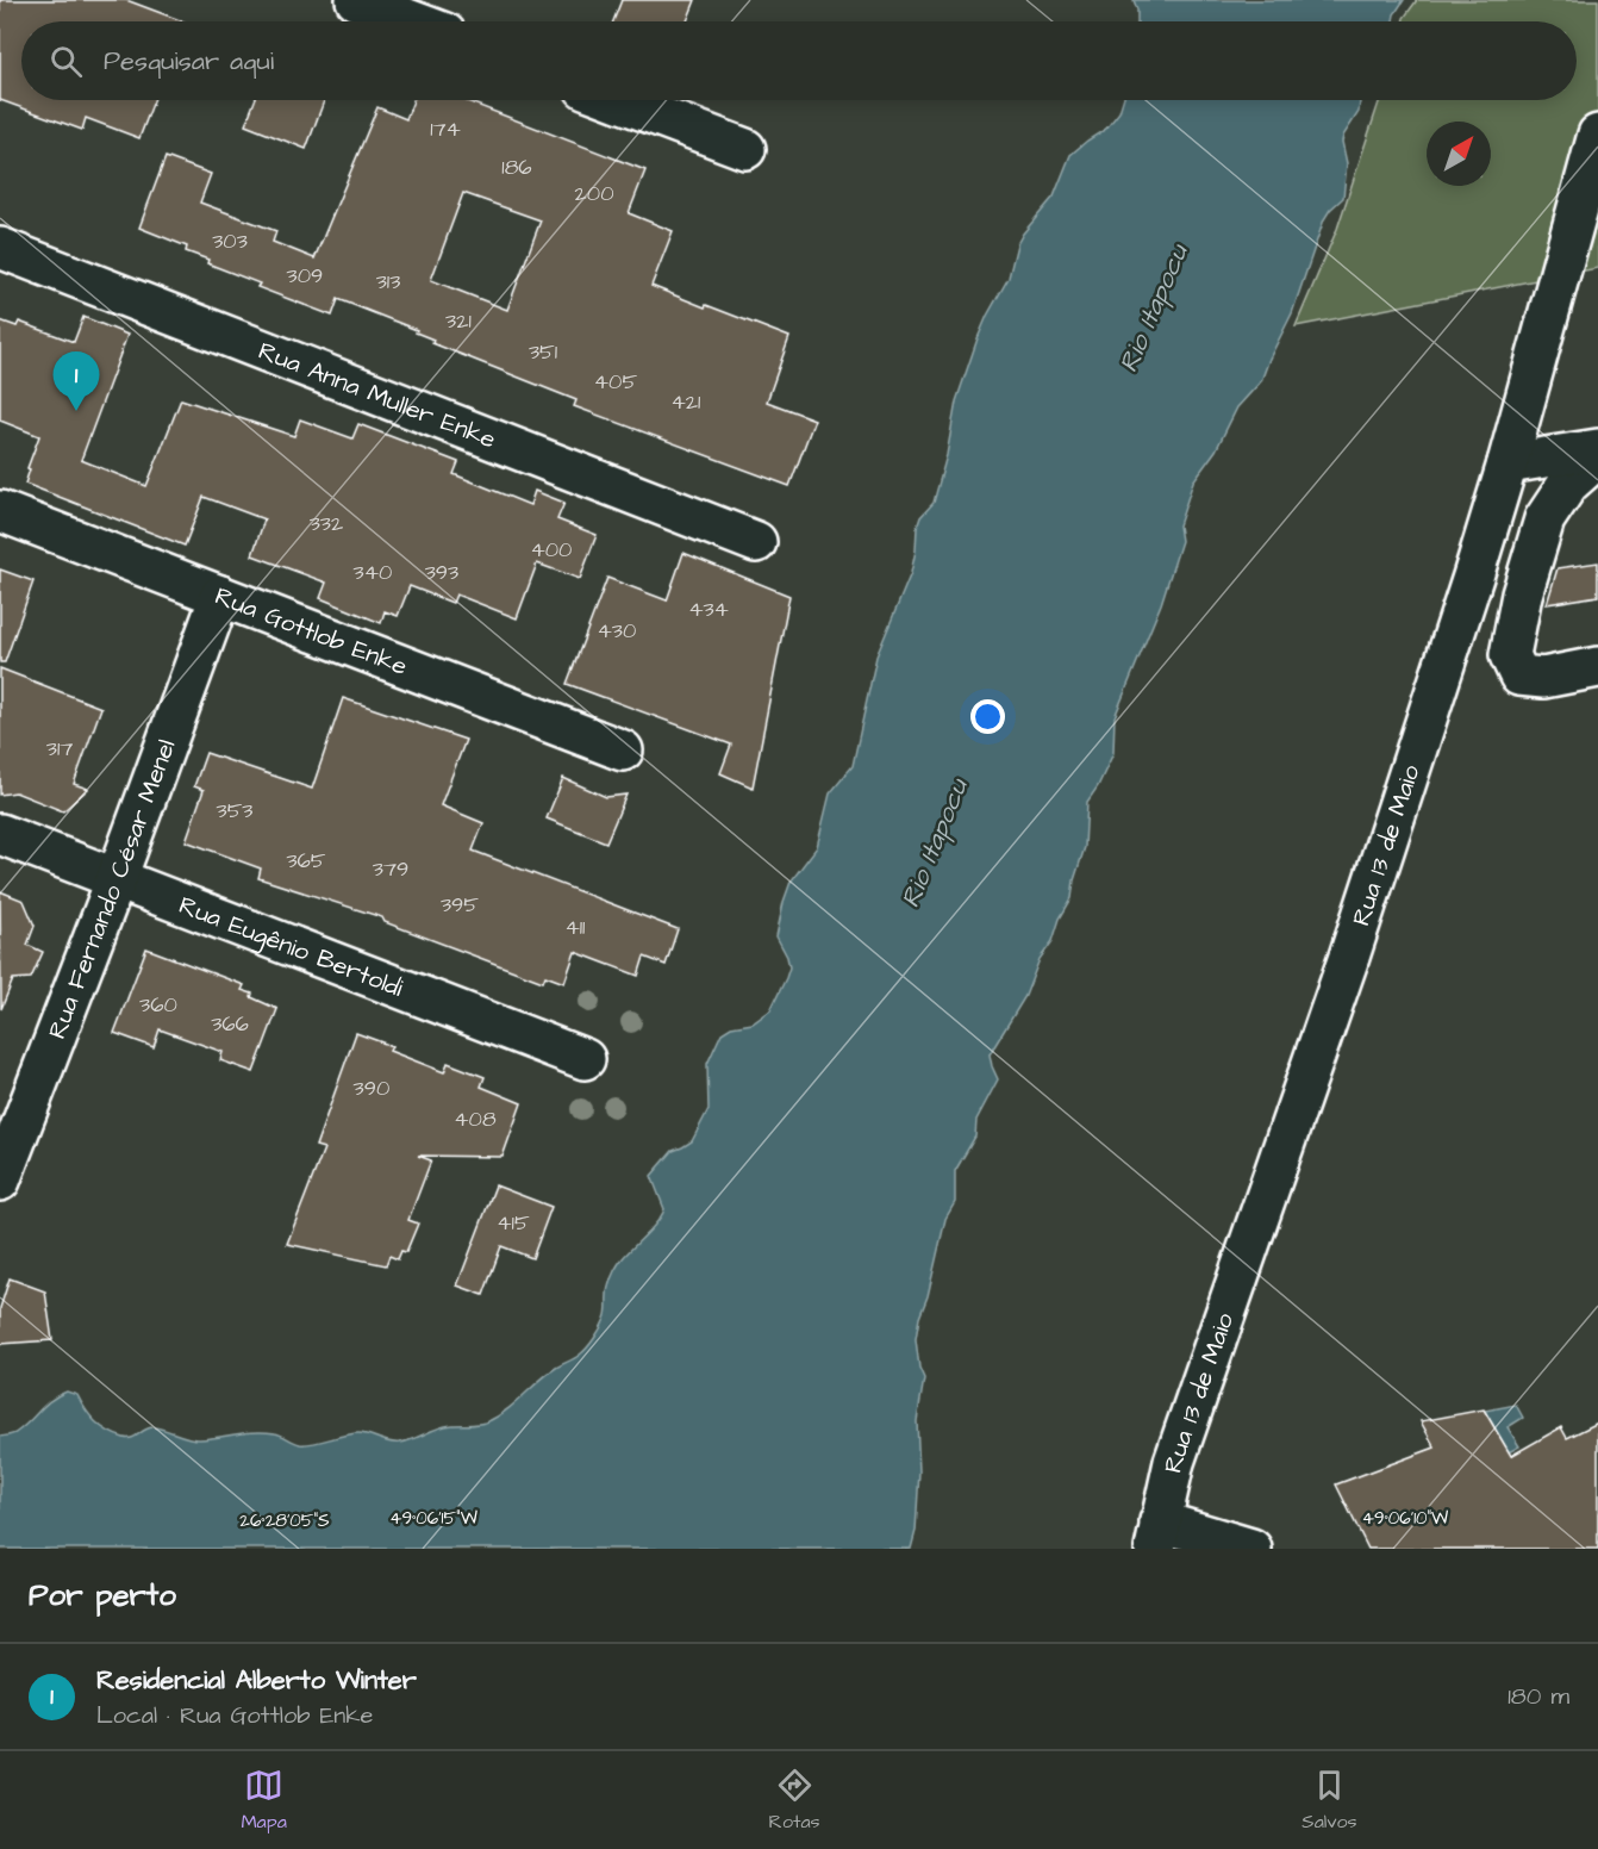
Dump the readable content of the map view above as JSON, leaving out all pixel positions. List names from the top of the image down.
{
  "streets": {
    "street": [
      "Rua Anna Muller Enke",
      "Rua Gottlob Enke",
      "Rua 13 de Maio",
      "Rua Fernando César Menel",
      "Rua Eugênio Bertoldi"
    ]
  },
  "crossings": [
    ["Rua Gottlob Enke", "Rua Fernando César Menel"],
    ["Rua Fernando César Menel", "Rua Eugênio Bertoldi"]
  ],
  "water": ["Rio Itapocu"],
  "house_numbers": [
    "174",
    "186",
    "200",
    "303",
    "309",
    "313",
    "321",
    "351",
    "405",
    "421",
    "332",
    "400",
    "340",
    "393",
    "434",
    "430",
    "317",
    "353",
    "365",
    "379",
    "395",
    "411",
    "360",
    "366",
    "390",
    "408",
    "415"
  ],
  "north": "top right",
  "page": {
    "search": "Pesquisar aqui",
    "pins": "1",
    "heading": "Por perto",
    "list": [
      {
        "mark": "1",
        "name": "Residencial Alberto Winter",
        "note": "Local · Rua Gottlob Enke",
        "value": "180 m"
      }
    ],
    "nav": ["Mapa", "Rotas", "Salvos"]
  },
  "coordinates": ["49°06'15\"W", "49°06'10\"W", "26°28'05\"S"]
}
